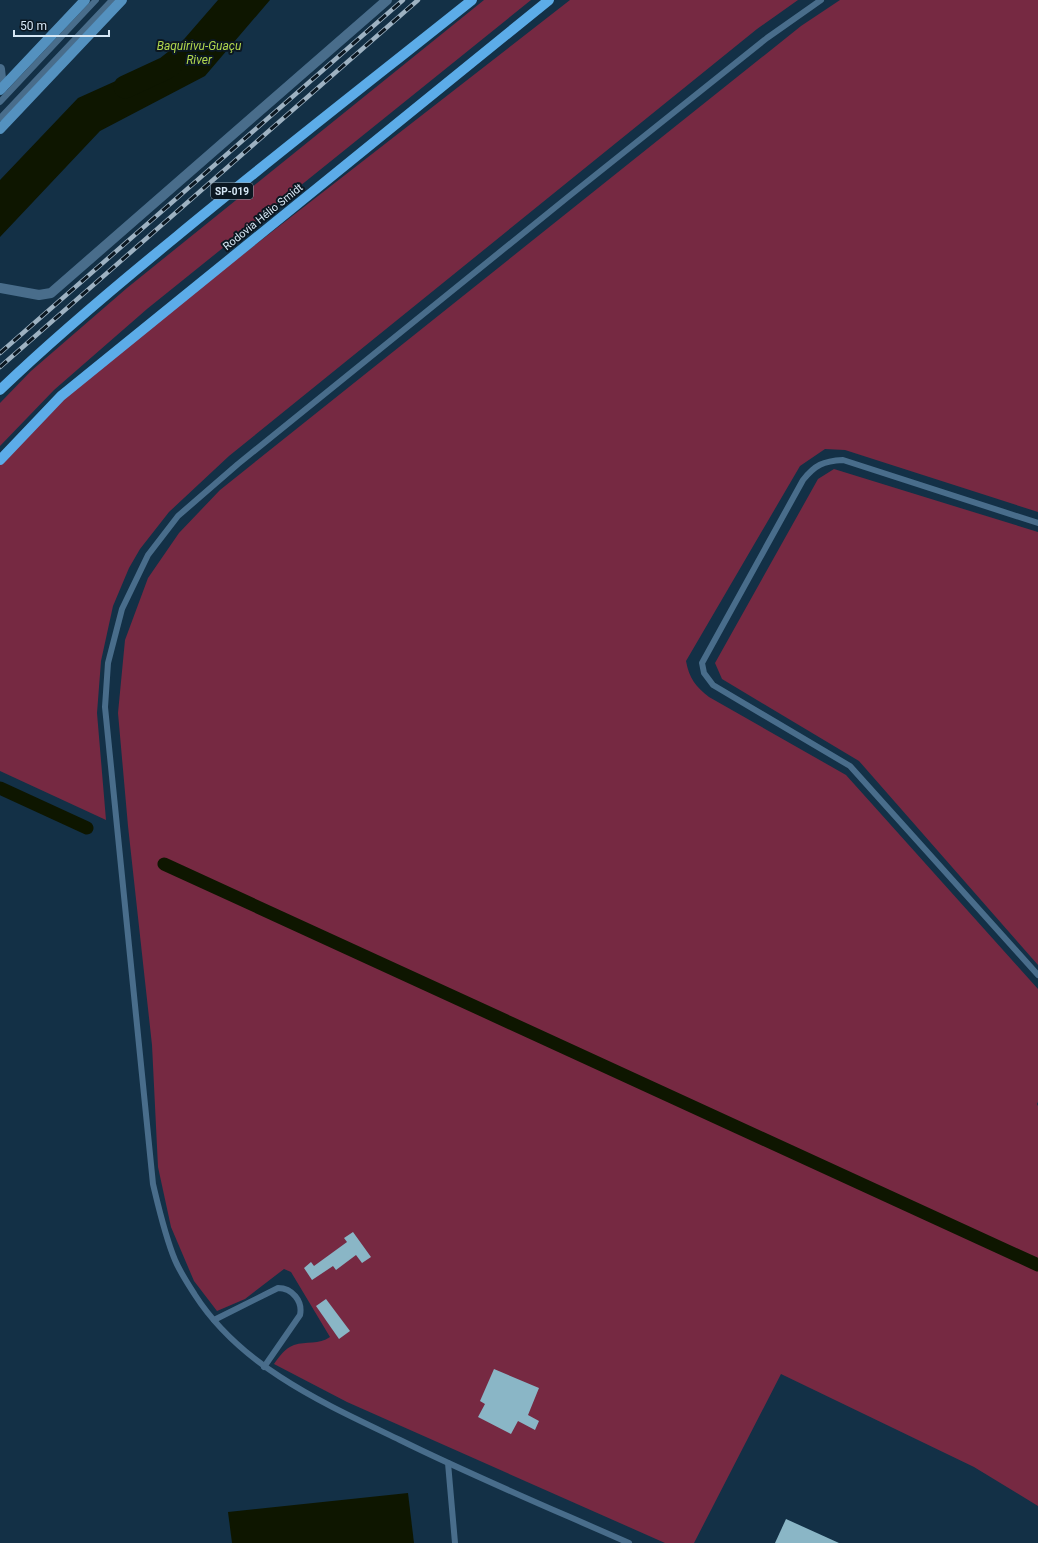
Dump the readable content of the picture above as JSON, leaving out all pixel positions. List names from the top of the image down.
{
  "streets": {
    "main road": ["SP-019", "Rodovia Hélio Smidt"]
  },
  "water": ["Baquirivu-Guaçu River"],
  "scale_bar": "50 m"
}
